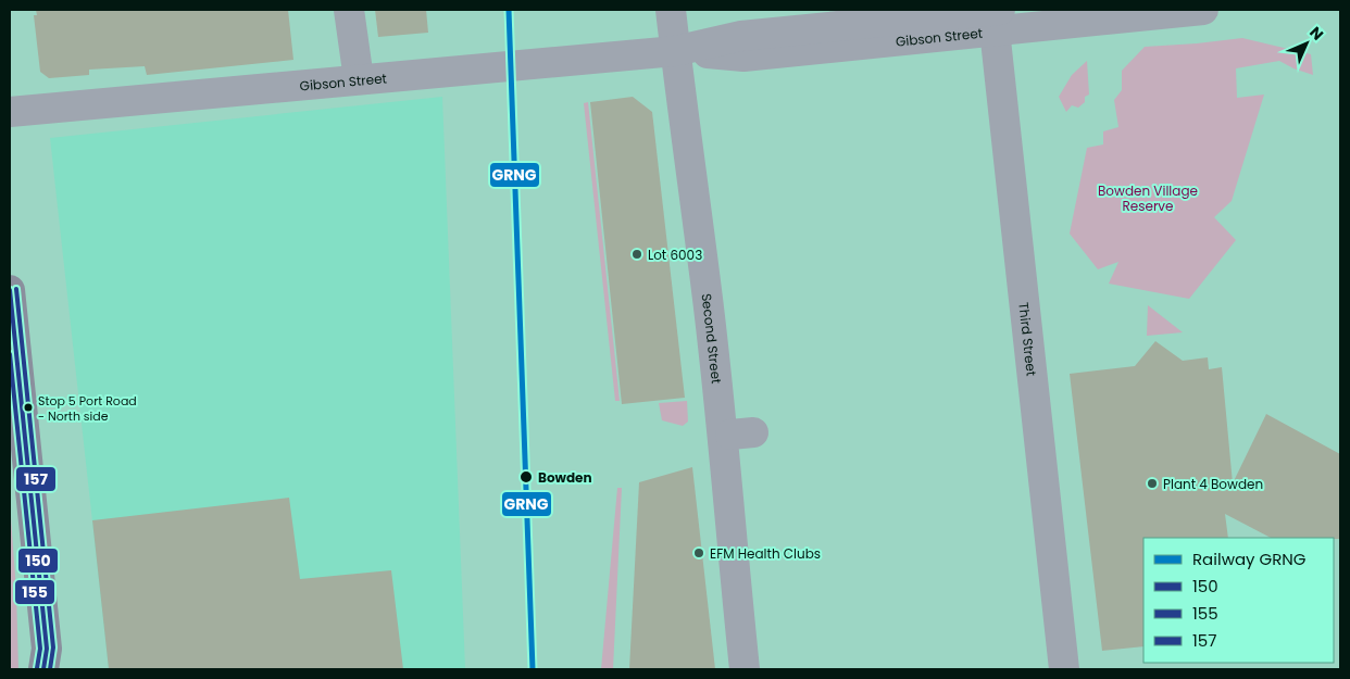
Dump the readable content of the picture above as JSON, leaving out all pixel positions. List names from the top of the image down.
{
  "streets": {
    "street": ["Gibson Street", "Second Street", "Third Street"]
  },
  "crossings": [
    ["Gibson Street", "Second Street"],
    ["Gibson Street", "Third Street"]
  ],
  "parks": ["Bowden Village Reserve"],
  "places": [
    "Lot 6003",
    "Stop 5 Port Road - North side",
    "Bowden",
    "Plant 4 Bowden",
    "EFM Health Clubs"
  ],
  "lines": [
    "rail line GRNG",
    "transit line 157",
    "transit line 150",
    "transit line 155"
  ],
  "legend": [
    "Railway GRNG",
    "150",
    "155",
    "157"
  ],
  "north": "top right"
}
